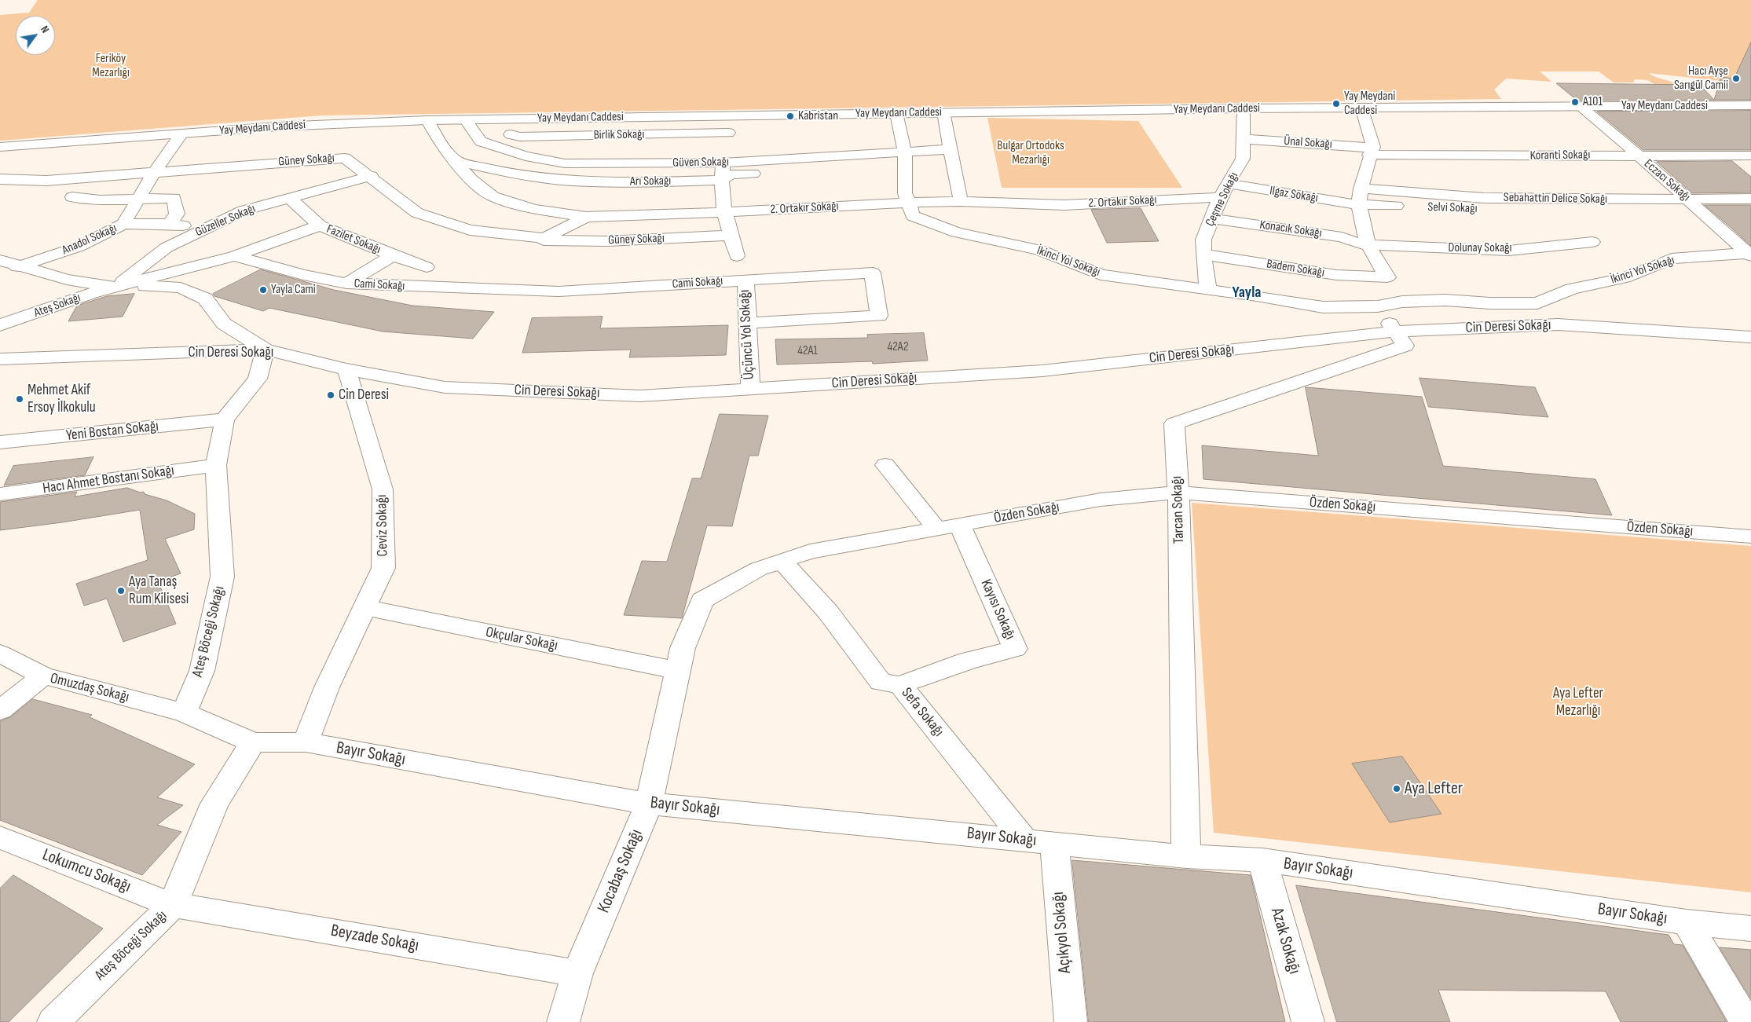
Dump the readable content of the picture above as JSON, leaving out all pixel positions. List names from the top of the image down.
{
  "streets": {
    "street": [
      "Yay Meydanı Caddesi",
      "Birlik Sokağı",
      "Ünal Sokağı",
      "Koranti Sokağı",
      "Güney Sokağı",
      "Güven Sokağı",
      "Eczacı Sokağı",
      "Arı Sokağı",
      "Ilgaz Sokağı",
      "Sebahattin Delice Sokağı",
      "Çeşme Sokağı",
      "2. Ortakır Sokağı",
      "Selvi Sokağı",
      "Güzeller Sokağı",
      "Konacık Sokağı",
      "Anadol Sokağı",
      "Fazilet Sokağı",
      "Dolunay Sokağı",
      "İkinci Yol Sokağı",
      "Badem Sokağı",
      "Cami Sokağı",
      "Ateş Sokağı",
      "Cin Deresi Sokağı",
      "Üçüncü Yol Sokağı",
      "Yeni Bostan Sokağı",
      "Hacı Ahmet Bostanı Sokağı",
      "Özden Sokağı",
      "Tarcan Sokağı",
      "Ceviz Sokağı",
      "Kayısı Sokağı",
      "Ateş Böceği Sokağı",
      "Okçular Sokağı",
      "Omuzdaş Sokağı",
      "Sefa Sokağı",
      "Bayır Sokağı",
      "Lokumcu Sokağı",
      "Kocabaş Sokağı",
      "Açıkyol Sokağı",
      "Beyzade Sokağı",
      "Azak Sokağı"
    ]
  },
  "crossings": [
    ["Yay Meydanı Caddesi", "Güven Sokağı"],
    ["Yay Meydanı Caddesi", "Eczacı Sokağı"],
    ["Yay Meydanı Caddesi", "Çeşme Sokağı"],
    ["Yay Meydanı Caddesi", "2. Ortakır Sokağı"],
    ["Yay Meydanı Caddesi", "Anadol Sokağı"],
    ["Yay Meydanı Caddesi", "İkinci Yol Sokağı"],
    ["Ünal Sokağı", "Koranti Sokağı"],
    ["Ünal Sokağı", "Çeşme Sokağı"],
    ["Koranti Sokağı", "Eczacı Sokağı"],
    ["Güney Sokağı", "2. Ortakır Sokağı"],
    ["Güney Sokağı", "Güzeller Sokağı"],
    ["Güney Sokağı", "Anadol Sokağı"],
    ["Güven Sokağı", "İkinci Yol Sokağı"],
    ["Eczacı Sokağı", "Sebahattin Delice Sokağı"],
    ["Eczacı Sokağı", "İkinci Yol Sokağı"],
    ["Arı Sokağı", "2. Ortakır Sokağı"],
    ["Ilgaz Sokağı", "Sebahattin Delice Sokağı"],
    ["Ilgaz Sokağı", "Çeşme Sokağı"],
    ["Ilgaz Sokağı", "Selvi Sokağı"],
    ["Sebahattin Delice Sokağı", "Selvi Sokağı"],
    ["Çeşme Sokağı", "2. Ortakır Sokağı"],
    ["Çeşme Sokağı", "Konacık Sokağı"],
    ["Çeşme Sokağı", "İkinci Yol Sokağı"],
    ["Çeşme Sokağı", "Badem Sokağı"],
    ["2. Ortakır Sokağı", "İkinci Yol Sokağı"],
    ["Güzeller Sokağı", "Fazilet Sokağı"],
    ["Güzeller Sokağı", "Cami Sokağı"],
    ["Güzeller Sokağı", "Ateş Sokağı"],
    ["Konacık Sokağı", "Dolunay Sokağı"],
    ["Konacık Sokağı", "Badem Sokağı"],
    ["Fazilet Sokağı", "Cami Sokağı"],
    ["Dolunay Sokağı", "Badem Sokağı"],
    ["Cami Sokağı", "Ateş Sokağı"],
    ["Cami Sokağı", "Üçüncü Yol Sokağı"],
    ["Cin Deresi Sokağı", "Üçüncü Yol Sokağı"],
    ["Cin Deresi Sokağı", "Tarcan Sokağı"],
    ["Cin Deresi Sokağı", "Ceviz Sokağı"],
    ["Cin Deresi Sokağı", "Ateş Böceği Sokağı"],
    ["Yeni Bostan Sokağı", "Ateş Böceği Sokağı"],
    ["Hacı Ahmet Bostanı Sokağı", "Ateş Böceği Sokağı"],
    ["Özden Sokağı", "Tarcan Sokağı"],
    ["Özden Sokağı", "Kayısı Sokağı"],
    ["Özden Sokağı", "Okçular Sokağı"],
    ["Özden Sokağı", "Sefa Sokağı"],
    ["Özden Sokağı", "Kocabaş Sokağı"],
    ["Tarcan Sokağı", "Bayır Sokağı"],
    ["Ceviz Sokağı", "Okçular Sokağı"],
    ["Ceviz Sokağı", "Bayır Sokağı"],
    ["Kayısı Sokağı", "Sefa Sokağı"],
    ["Ateş Böceği Sokağı", "Omuzdaş Sokağı"],
    ["Ateş Böceği Sokağı", "Bayır Sokağı"],
    ["Ateş Böceği Sokağı", "Lokumcu Sokağı"],
    ["Ateş Böceği Sokağı", "Beyzade Sokağı"],
    ["Okçular Sokağı", "Kocabaş Sokağı"],
    ["Sefa Sokağı", "Bayır Sokağı"],
    ["Bayır Sokağı", "Kocabaş Sokağı"],
    ["Bayır Sokağı", "Açıkyol Sokağı"],
    ["Bayır Sokağı", "Azak Sokağı"],
    ["Lokumcu Sokağı", "Beyzade Sokağı"],
    ["Kocabaş Sokağı", "Beyzade Sokağı"]
  ],
  "districts": ["Yayla"],
  "parks": ["Feriköy Mezarlığı", "Bulgar Ortodoks Mezarlığı", "Aya Lefter Mezarlığı"],
  "places": [
    "Hacı Ayşe Sarıgül Camii",
    "A101",
    "Yay Meydani Caddesi",
    "Kabristan",
    "Yayla Cami",
    "Cin Deresi",
    "Mehmet Akif Ersoy İlkokulu",
    "Aya Tanaş Rum Kilisesi",
    "Aya Lefter"
  ],
  "house_numbers": ["42A2", "42A1"],
  "north": "top right"
}
